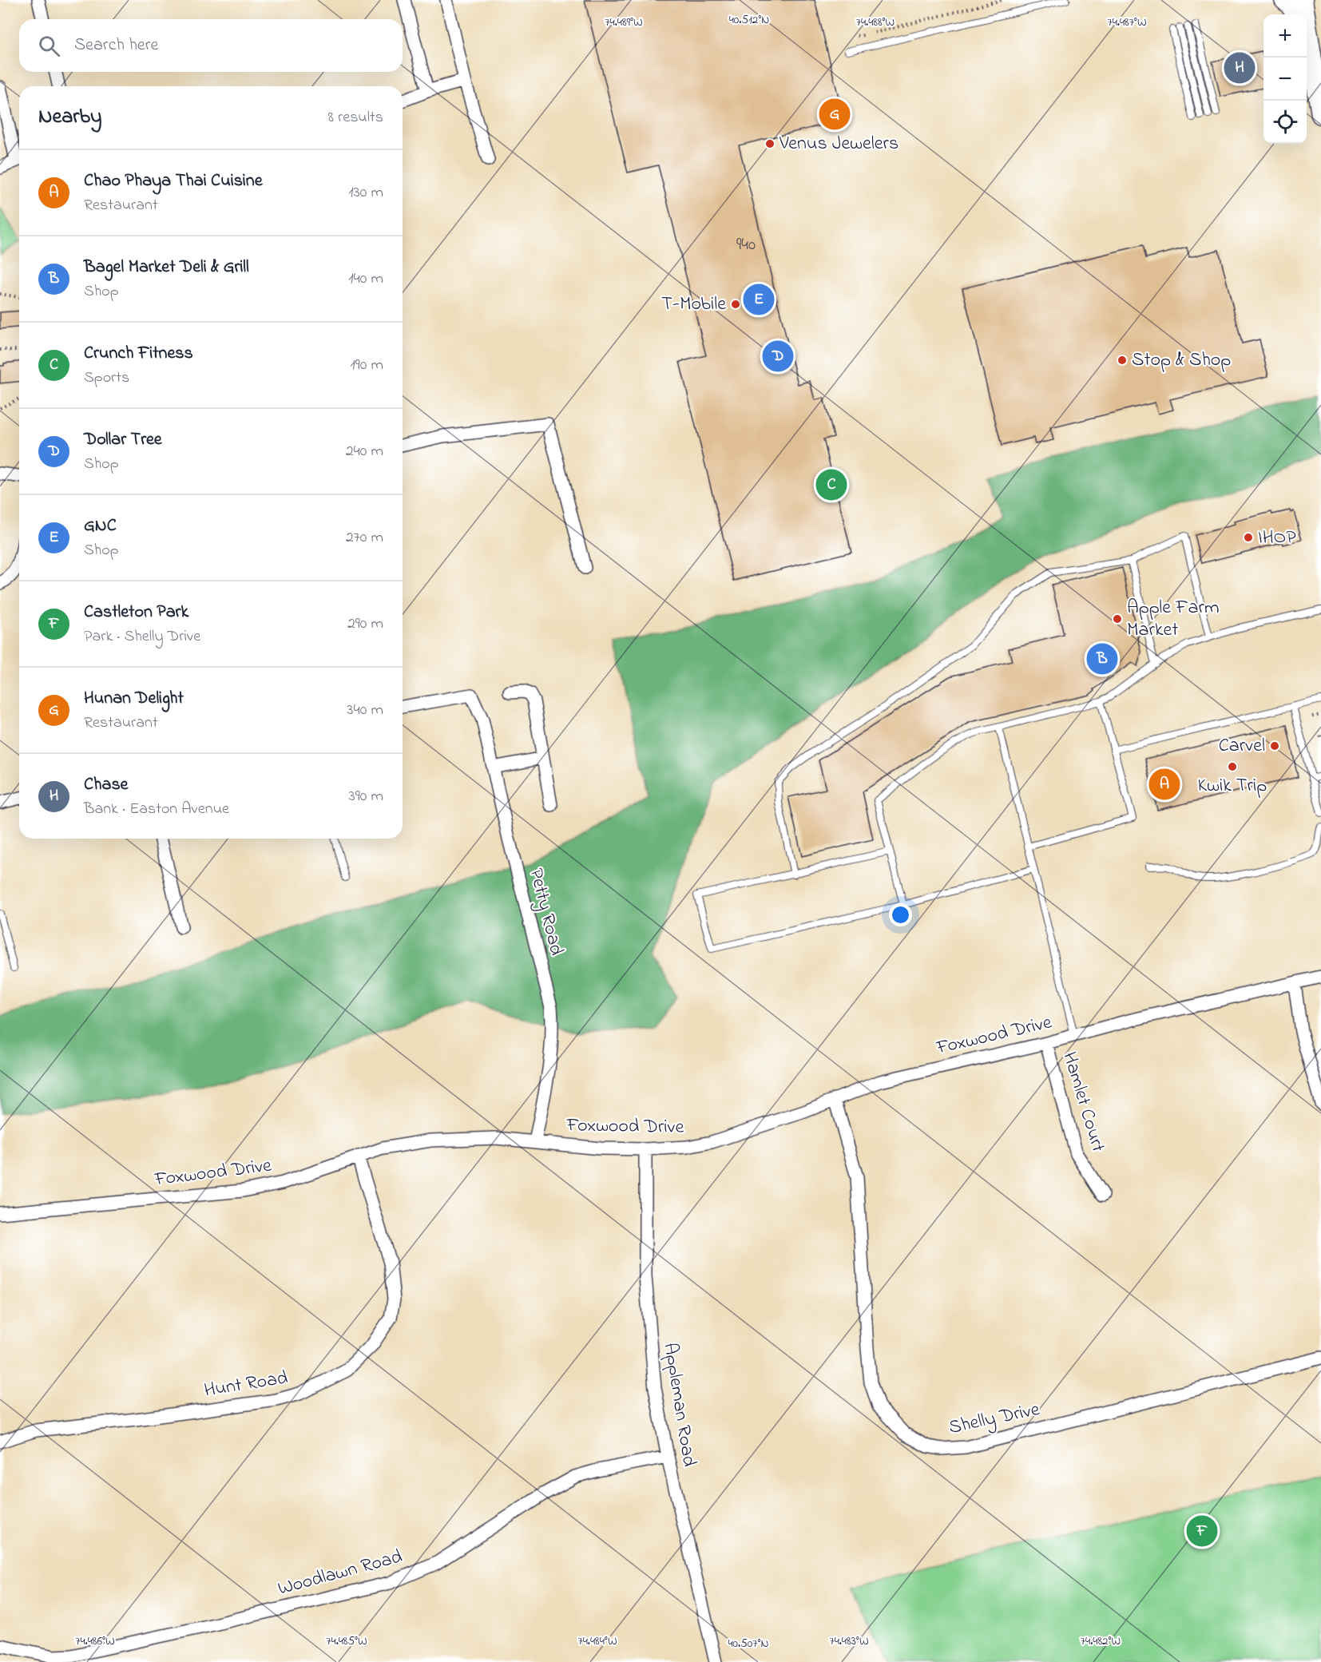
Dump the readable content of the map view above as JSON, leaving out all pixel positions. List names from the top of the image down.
{
  "streets": {
    "street": [
      "Petty Road",
      "Foxwood Drive",
      "Hamlet Court",
      "Hunt Road",
      "Appleman Road",
      "Shelly Drive",
      "Woodlawn Road"
    ]
  },
  "crossings": [
    ["Petty Road", "Foxwood Drive"],
    ["Foxwood Drive", "Hamlet Court"],
    ["Foxwood Drive", "Hunt Road"],
    ["Foxwood Drive", "Appleman Road"],
    ["Foxwood Drive", "Shelly Drive"],
    ["Appleman Road", "Woodlawn Road"]
  ],
  "places": [
    "Venus Jewelers",
    "T-Mobile",
    "Stop & Shop",
    "IHOP",
    "Apple Farm Market",
    "Carvel",
    "Kwik Trip"
  ],
  "house_numbers": ["940"],
  "page": {
    "map_buttons": ["+", "−"],
    "search": "Search here",
    "pins": [
      "H",
      "G",
      "E",
      "D",
      "C",
      "B",
      "A",
      "F"
    ],
    "heading": ["Nearby", "8 results"],
    "list": [
      {
        "mark": "A",
        "name": "Chao Phaya Thai Cuisine",
        "note": "Restaurant",
        "value": "130 m"
      },
      {
        "mark": "B",
        "name": "Bagel Market Deli & Grill",
        "note": "Shop",
        "value": "140 m"
      },
      {
        "mark": "C",
        "name": "Crunch Fitness",
        "note": "Sports",
        "value": "190 m"
      },
      {
        "mark": "D",
        "name": "Dollar Tree",
        "note": "Shop",
        "value": "240 m"
      },
      {
        "mark": "E",
        "name": "GNC",
        "note": "Shop",
        "value": "270 m"
      },
      {
        "mark": "F",
        "name": "Castleton Park",
        "note": "Park · Shelly Drive",
        "value": "290 m"
      },
      {
        "mark": "G",
        "name": "Hunan Delight",
        "note": "Restaurant",
        "value": "340 m"
      },
      {
        "mark": "H",
        "name": "Chase",
        "note": "Bank · Easton Avenue",
        "value": "390 m"
      }
    ]
  },
  "coordinates": [
    "40.512°N",
    "74.489°W",
    "74.487°W",
    "74.488°W",
    "74.486°W",
    "74.485°W",
    "74.484°W",
    "74.483°W",
    "74.482°W",
    "40.507°N"
  ]
}
